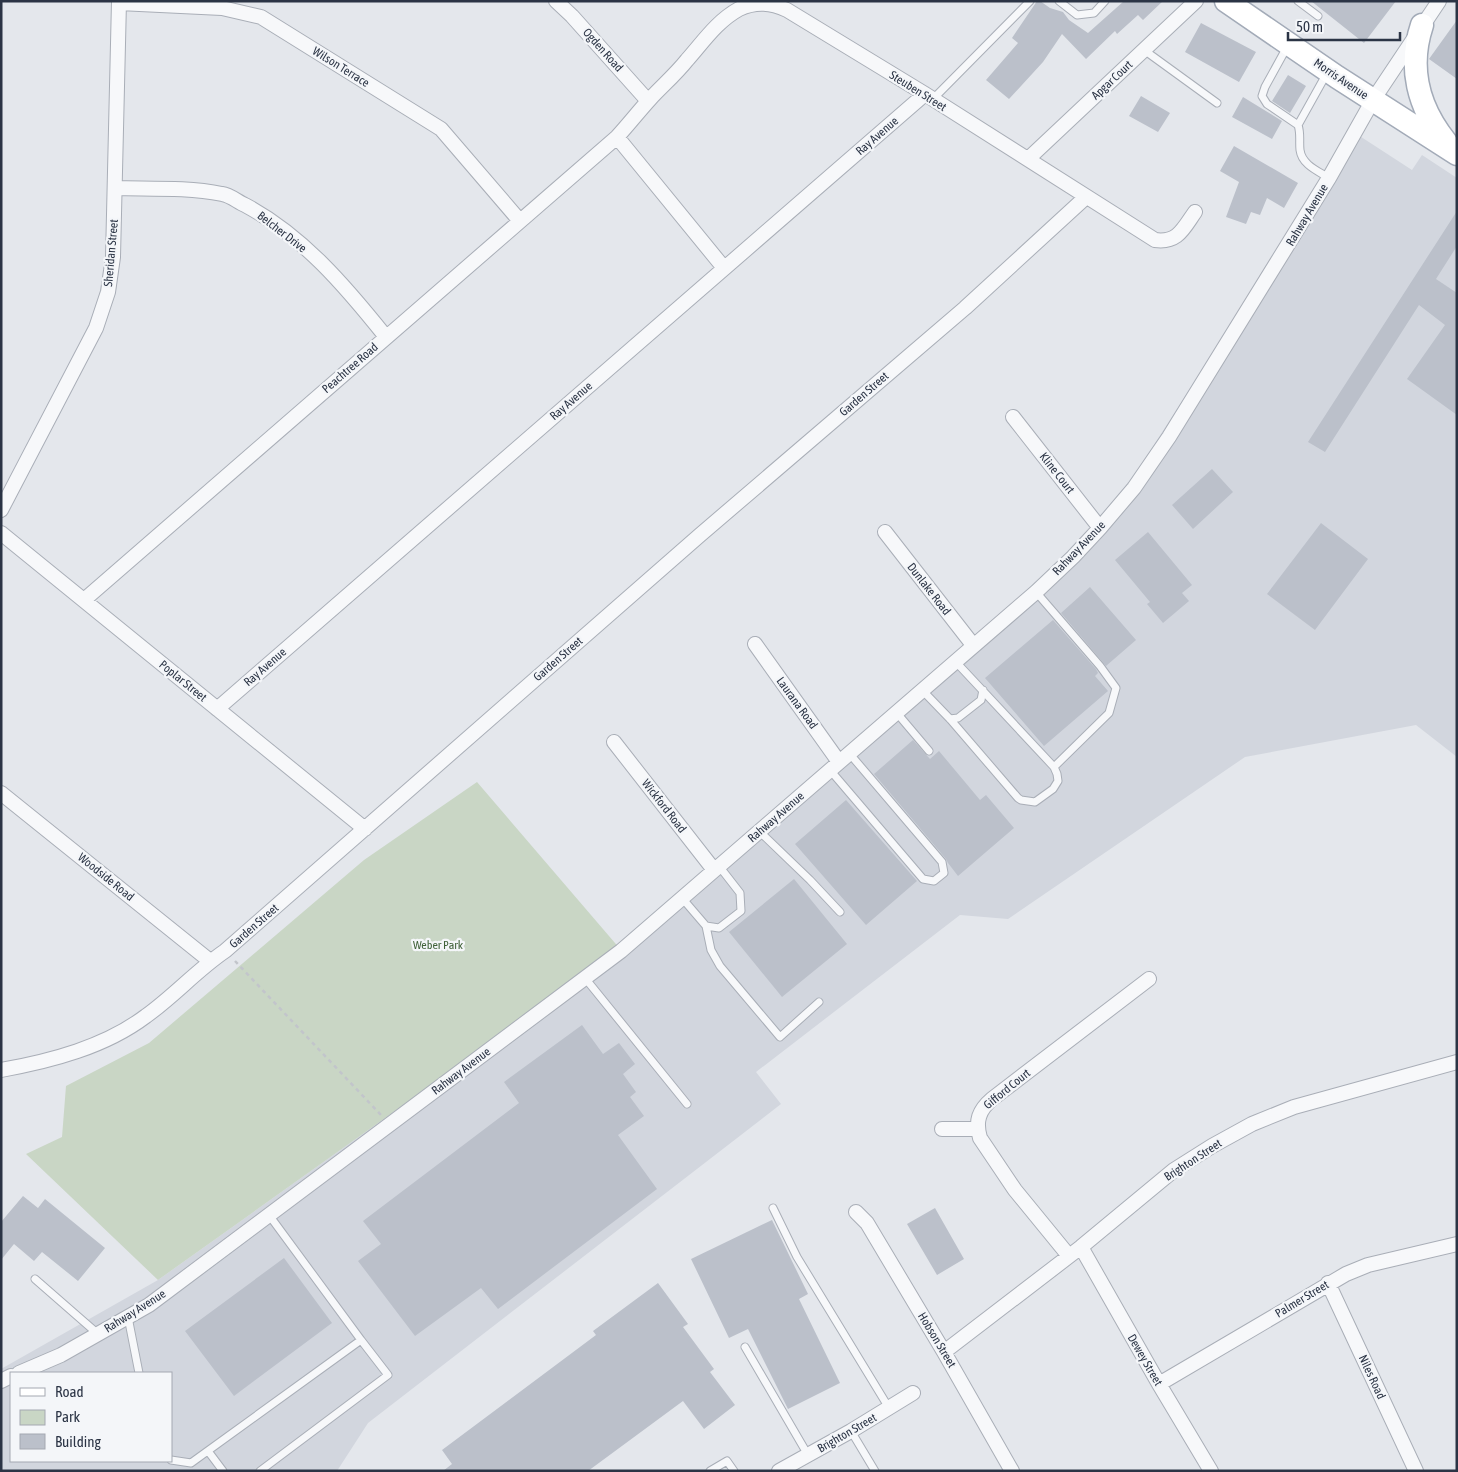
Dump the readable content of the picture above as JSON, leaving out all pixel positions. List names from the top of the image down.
{
  "streets": {
    "main road": ["Morris Avenue"],
    "street": [
      "Ogden Road",
      "Wilson Terrace",
      "Apgar Court",
      "Steuben Street",
      "Ray Avenue",
      "Rahway Avenue",
      "Belcher Drive",
      "Sheridan Street",
      "Peachtree Road",
      "Garden Street",
      "Kline Court",
      "Dunlake Road",
      "Poplar Street",
      "Laurana Road",
      "Wickford Road",
      "Woodside Road",
      "Gifford Court",
      "Brighton Street",
      "Palmer Street",
      "Hobson Street",
      "Dewey Street",
      "Niles Road"
    ]
  },
  "crossings": [
    ["Ogden Road", "Steuben Street"],
    ["Ogden Road", "Peachtree Road"],
    ["Wilson Terrace", "Sheridan Street"],
    ["Wilson Terrace", "Peachtree Road"],
    ["Morris Avenue", "Rahway Avenue"],
    ["Apgar Court", "Steuben Street"],
    ["Steuben Street", "Ray Avenue"],
    ["Steuben Street", "Peachtree Road"],
    ["Steuben Street", "Garden Street"],
    ["Ray Avenue", "Poplar Street"],
    ["Rahway Avenue", "Kline Court"],
    ["Rahway Avenue", "Dunlake Road"],
    ["Rahway Avenue", "Laurana Road"],
    ["Rahway Avenue", "Wickford Road"],
    ["Belcher Drive", "Sheridan Street"],
    ["Belcher Drive", "Peachtree Road"],
    ["Peachtree Road", "Poplar Street"],
    ["Garden Street", "Poplar Street"],
    ["Garden Street", "Woodside Road"],
    ["Brighton Street", "Hobson Street"],
    ["Brighton Street", "Dewey Street"],
    ["Palmer Street", "Dewey Street"],
    ["Palmer Street", "Niles Road"]
  ],
  "parks": ["Weber Park"],
  "legend": ["Road", "Park", "Building"],
  "scale_bar": "50 m"
}
